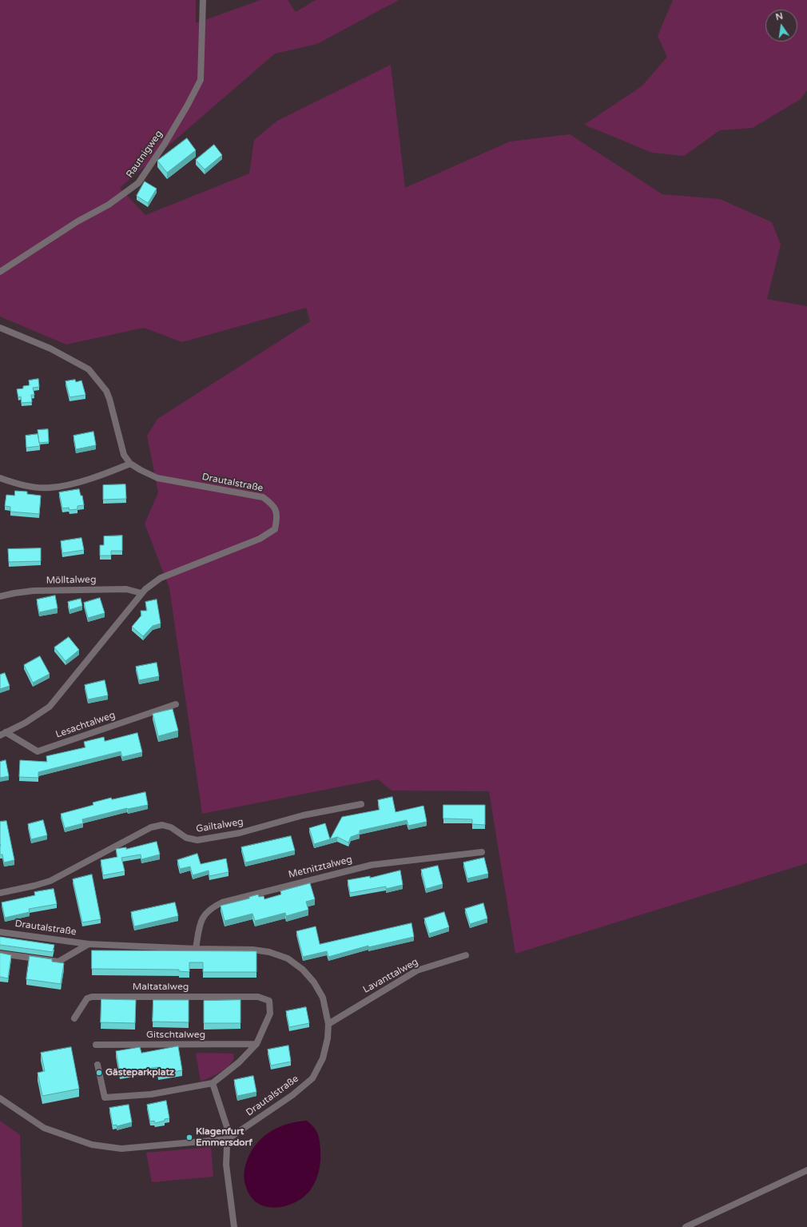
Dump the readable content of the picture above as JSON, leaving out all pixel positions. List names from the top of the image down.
{
  "streets": {
    "street": [
      "Rautnigweg",
      "Drautalstraße",
      "Mölltalweg",
      "Lesachtalweg",
      "Gailtalweg",
      "Metnitztalweg",
      "Lavanttalweg",
      "Maltatalweg",
      "Gitschtalweg"
    ]
  },
  "crossings": [
    ["Drautalstraße", "Mölltalweg"],
    ["Drautalstraße", "Lesachtalweg"],
    ["Drautalstraße", "Metnitztalweg"],
    ["Drautalstraße", "Lavanttalweg"],
    ["Maltatalweg", "Gitschtalweg"]
  ],
  "places": ["Gästeparkplatz", "Klagenfurt Emmersdorf"],
  "north": "top"
}
